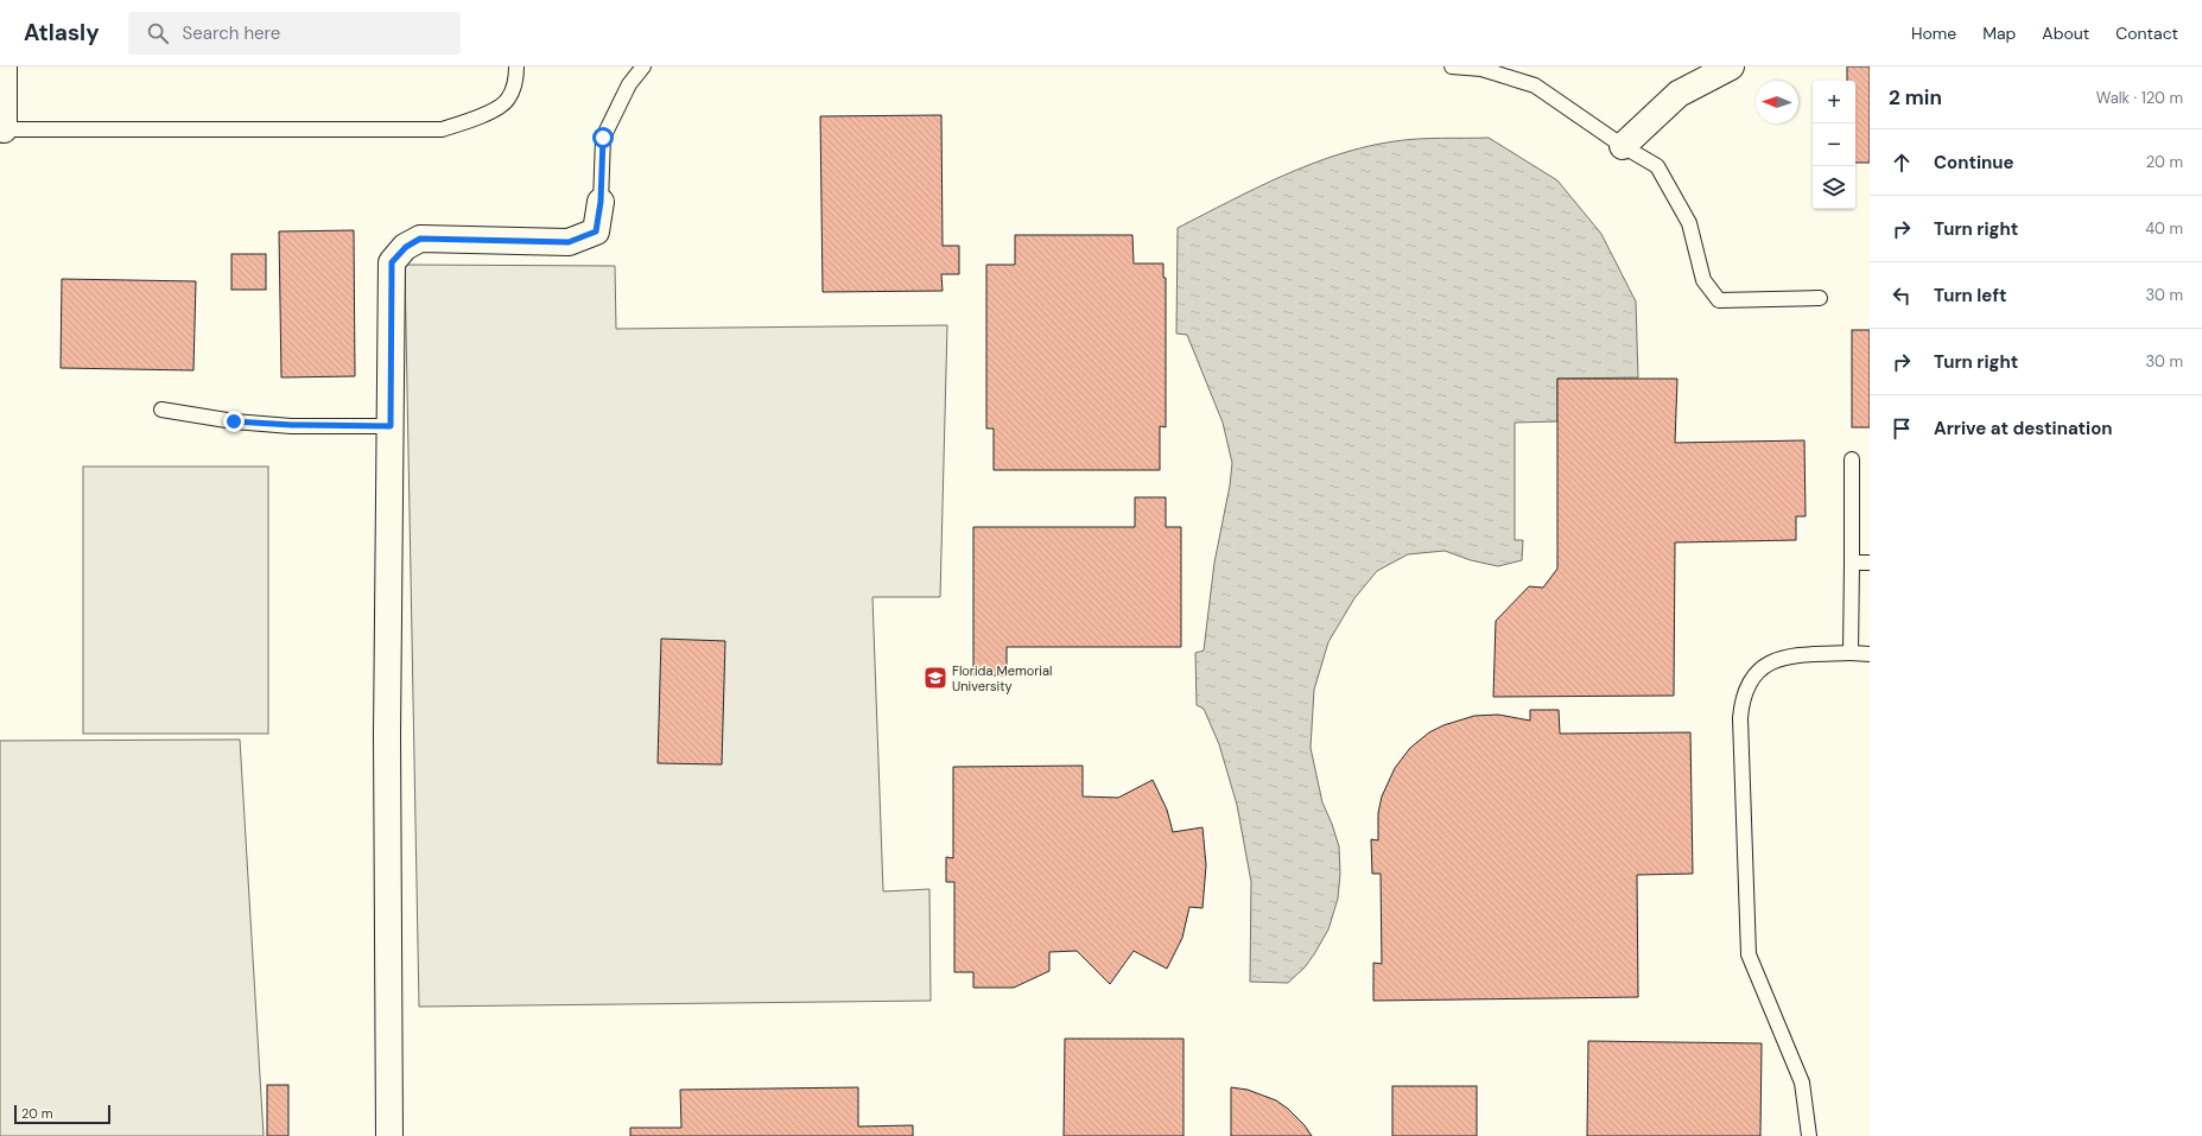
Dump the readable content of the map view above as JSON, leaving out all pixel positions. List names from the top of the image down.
{
  "places": {
    "school or university": ["Florida Memorial University"]
  },
  "scale_bar": "20 m",
  "north": "left",
  "page": {
    "header": "Atlasly",
    "search": "Search here",
    "nav": [
      "Home",
      "Map",
      "About",
      "Contact"
    ],
    "heading": ["2 min", "Walk · 120 m"],
    "map_buttons": ["+", "−"],
    "list": [
      ["Continue", "20 m"],
      ["Turn right", "40 m"],
      ["Turn left", "30 m"],
      ["Turn right", "30 m"],
      "Arrive at destination"
    ],
    "scale": "20 m"
  }
}
